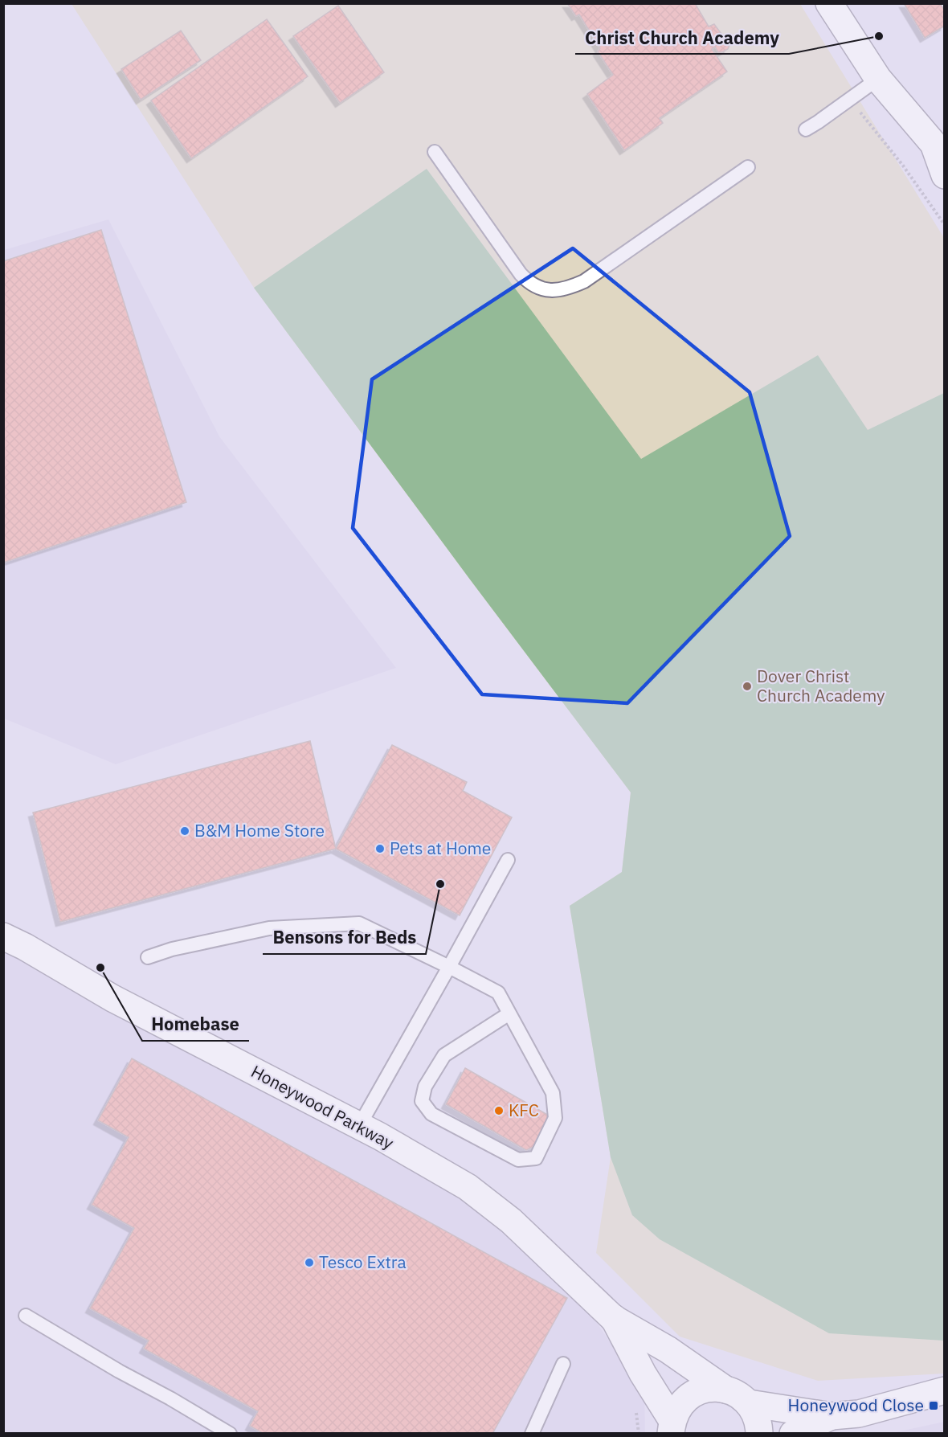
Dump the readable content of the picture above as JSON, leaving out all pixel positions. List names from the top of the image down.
{
  "streets": {
    "street": ["Honeywood Parkway"]
  },
  "places": {
    "other": [
      "Christ Church Academy",
      "Dover Christ Church Academy",
      "B&M Home Store",
      "Pets at Home",
      "Bensons for Beds",
      "Homebase",
      "KFC",
      "Tesco Extra"
    ],
    "transit": ["Honeywood Close"]
  }
}
